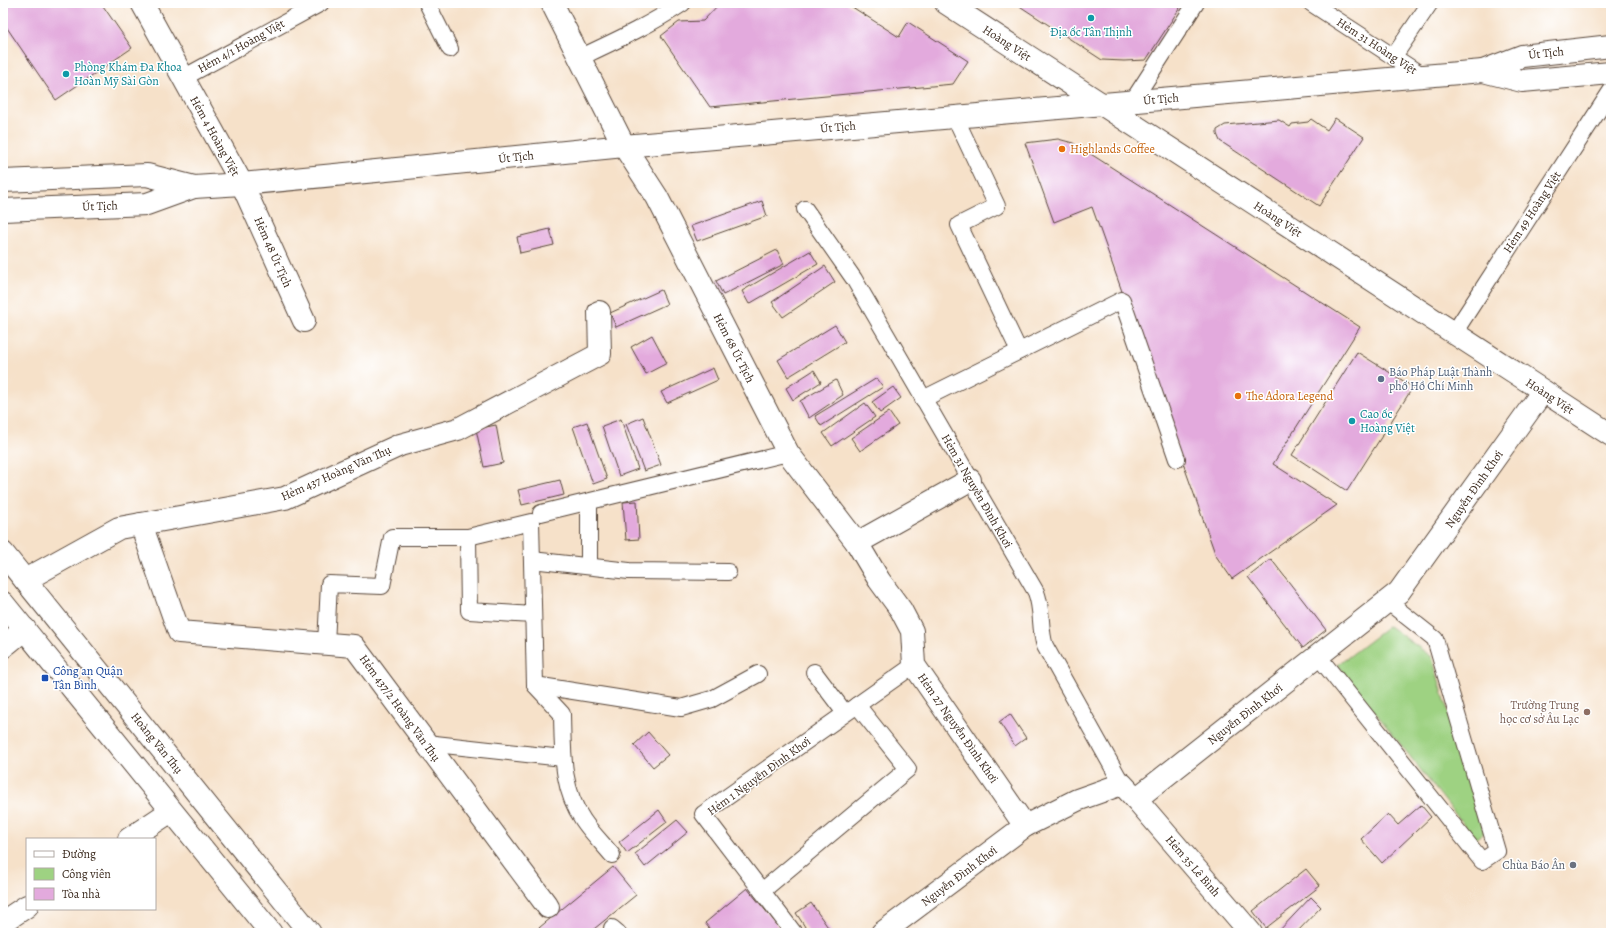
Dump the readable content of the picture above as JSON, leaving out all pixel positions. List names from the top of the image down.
{
  "streets": {
    "street": [
      "Hoàng Việt",
      "Út Tịch",
      "Hẻm 4 Hoàng Việt",
      "Hẻm 48 Út Tịch",
      "Hẻm 68 Út Tịch",
      "Hẻm 437 Hoàng Văn Thụ",
      "Nguyễn Đình Khơi",
      "Hẻm 437/2 Hoàng Văn Thụ",
      "Hẻm 27 Nguyễn Đình Khơi",
      "Hoàng Văn Thụ",
      "Hẻm 35 Lê Bình"
    ],
    "lane": [
      "Hẻm 4/1 Hoàng Việt",
      "Hẻm 31 Hoàng Việt",
      "Hẻm 49 Hoàng Việt",
      "Hẻm 31 Nguyễn Đình Khơi",
      "Hẻm 1 Nguyễn Đình Khơi"
    ]
  },
  "crossings": [
    ["Hoàng Việt", "Út Tịch"],
    ["Hoàng Việt", "Hẻm 49 Hoàng Việt"],
    ["Hoàng Việt", "Nguyễn Đình Khơi"],
    ["Hẻm 4/1 Hoàng Việt", "Hẻm 4 Hoàng Việt"],
    ["Hẻm 31 Hoàng Việt", "Út Tịch"],
    ["Út Tịch", "Hẻm 4 Hoàng Việt"],
    ["Út Tịch", "Hẻm 48 Út Tịch"],
    ["Út Tịch", "Hẻm 68 Út Tịch"],
    ["Hẻm 4 Hoàng Việt", "Hẻm 48 Út Tịch"],
    ["Hẻm 68 Út Tịch", "Hẻm 27 Nguyễn Đình Khơi"],
    ["Hẻm 437 Hoàng Văn Thụ", "Hẻm 437/2 Hoàng Văn Thụ"],
    ["Hẻm 437 Hoàng Văn Thụ", "Hoàng Văn Thụ"],
    ["Nguyễn Đình Khơi", "Hẻm 31 Nguyễn Đình Khơi"],
    ["Nguyễn Đình Khơi", "Hẻm 27 Nguyễn Đình Khơi"],
    ["Nguyễn Đình Khơi", "Hẻm 35 Lê Bình"],
    ["Hẻm 31 Nguyễn Đình Khơi", "Hẻm 35 Lê Bình"],
    ["Hẻm 27 Nguyễn Đình Khơi", "Hẻm 1 Nguyễn Đình Khơi"]
  ],
  "places": {
    "other": [
      "Địa ốc Tân Thịnh",
      "Phòng Khám Đa Khoa Hoàn Mỹ Sài Gòn",
      "Highlands Coffee",
      "Báo Pháp Luật Thành phố Hồ Chí Minh",
      "The Adora Legend",
      "Cao ốc Hoàng Việt",
      "Trường Trung học cơ sở Âu Lạc",
      "Chùa Báo Ân"
    ],
    "transit": ["Công an Quận Tân Bình"]
  },
  "legend": ["Đường", "Công viên", "Tòa nhà"]
}
